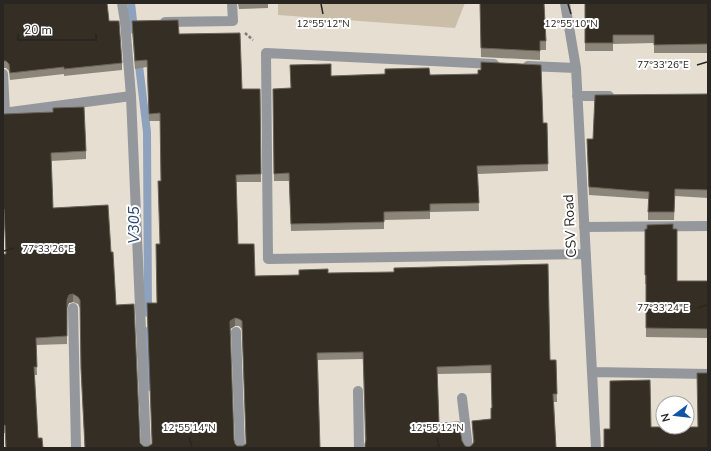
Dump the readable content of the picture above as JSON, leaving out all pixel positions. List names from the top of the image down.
{
  "streets": {
    "street": ["CSV Road"]
  },
  "water": ["V305"],
  "scale_bar": "20 m",
  "north": "left",
  "coordinates": [
    "12°55'12\"N",
    "12°55'10\"N",
    "77°33'26\"E",
    "77°33'24\"E",
    "12°55'14\"N"
  ]
}
